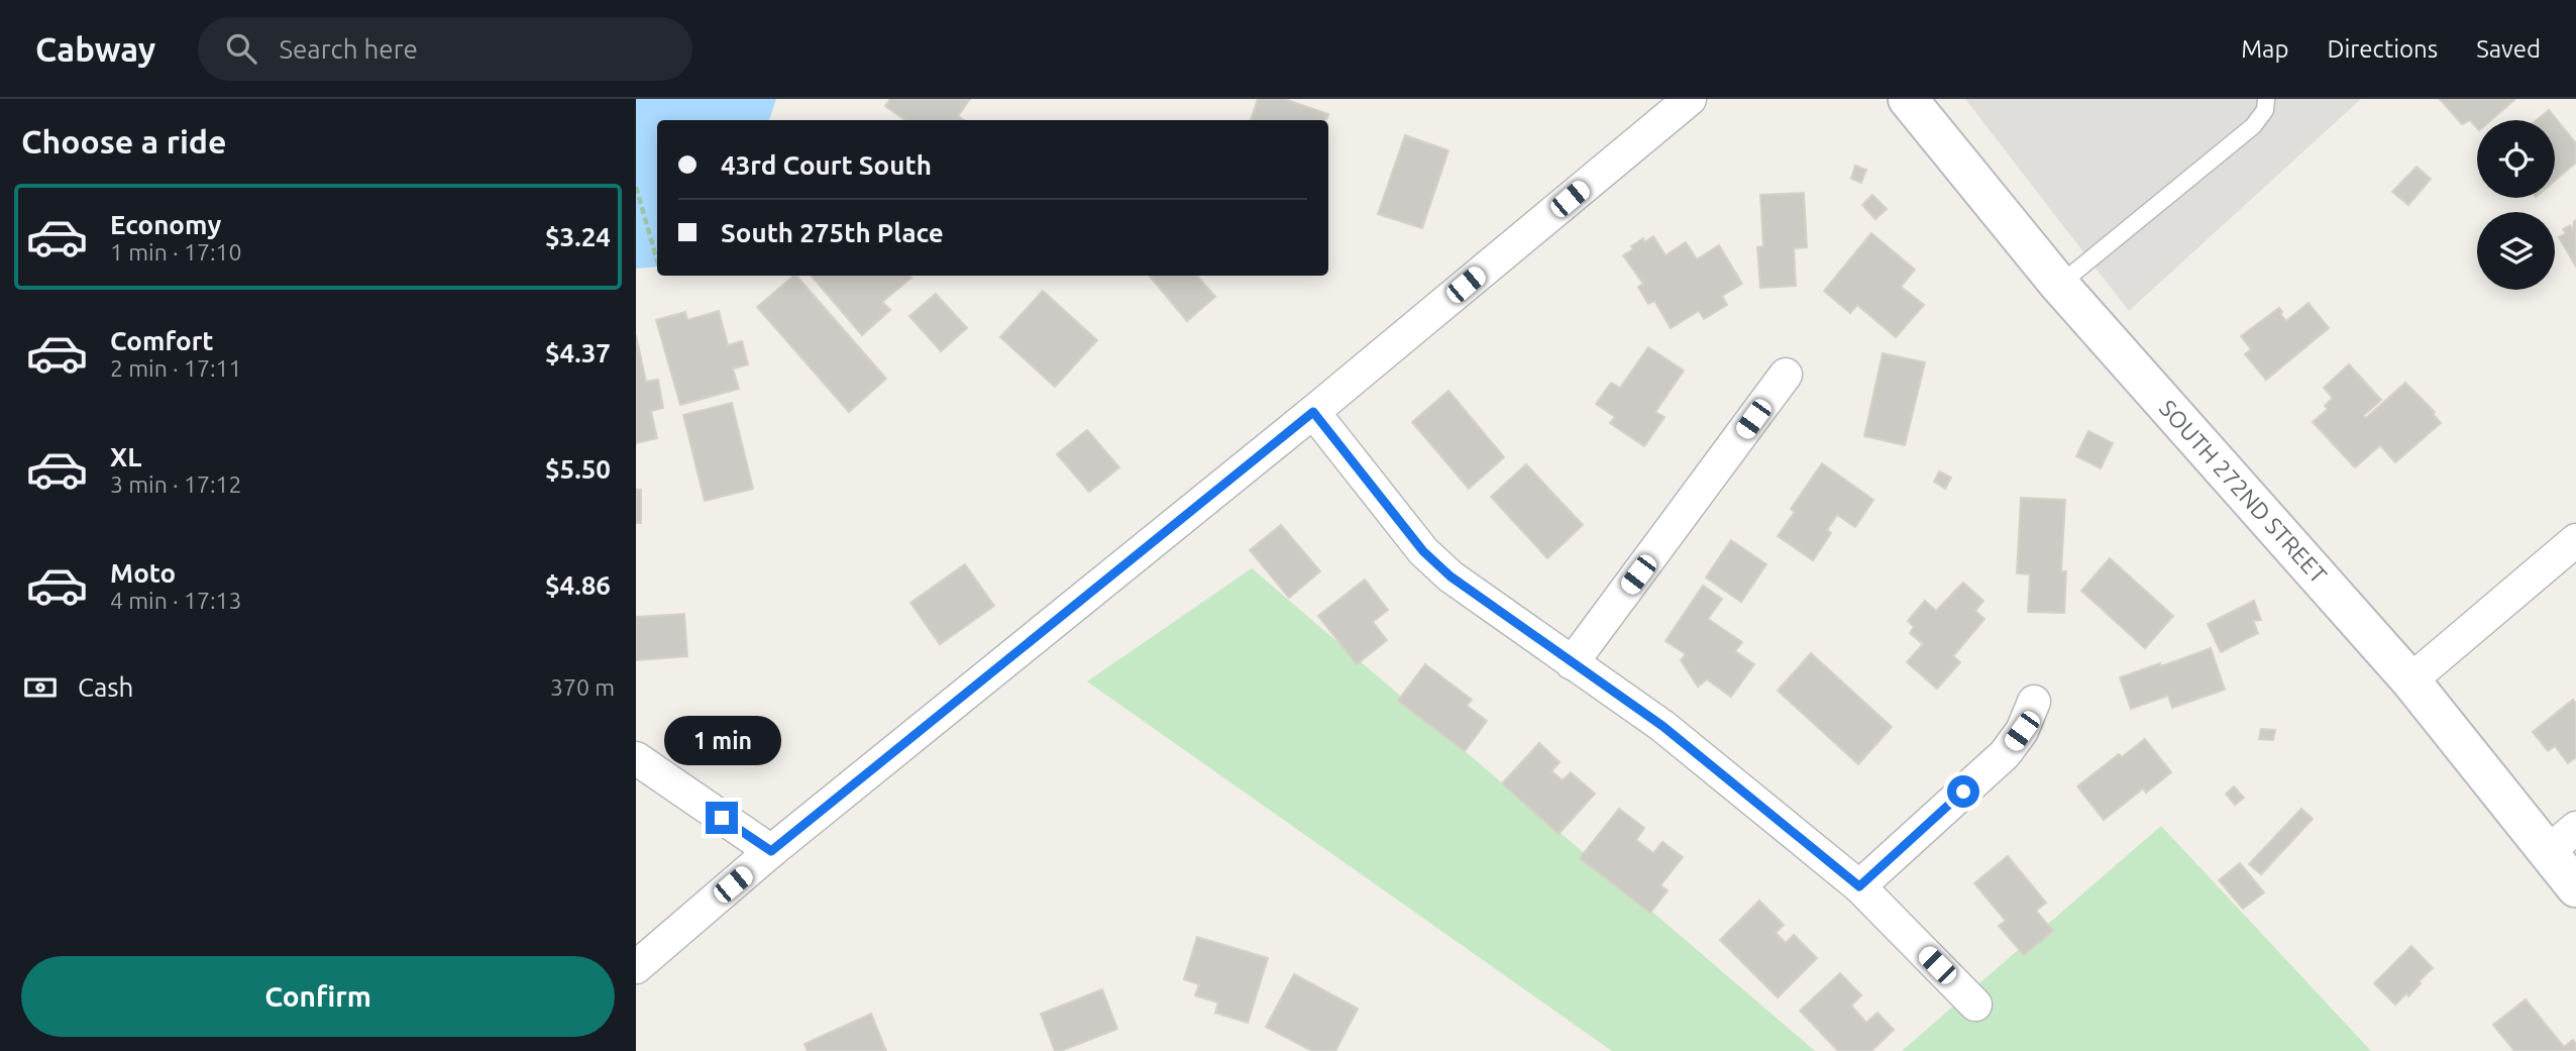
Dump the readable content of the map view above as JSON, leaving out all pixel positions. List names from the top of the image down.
{
  "streets": {
    "main road": ["SOUTH 272ND STREET"]
  },
  "page": {
    "header": "Cabway",
    "search": "Search here",
    "nav": ["Map", "Directions", "Saved"],
    "heading": "Choose a ride",
    "banner": ["43rd Court South", "South 275th Place"],
    "list": [
      {
        "name": "Economy",
        "note": "1 min · 17:10",
        "value": "$3.24"
      },
      {
        "name": "Comfort",
        "note": "2 min · 17:11",
        "value": "$4.37"
      },
      {
        "name": "XL",
        "note": "3 min · 17:12",
        "value": "$5.50"
      },
      {
        "name": "Moto",
        "note": "4 min · 17:13",
        "value": "$4.86"
      }
    ],
    "pay": ["Cash", "370 m"],
    "bubble": "1 min",
    "buttons": "Confirm"
  }
}
